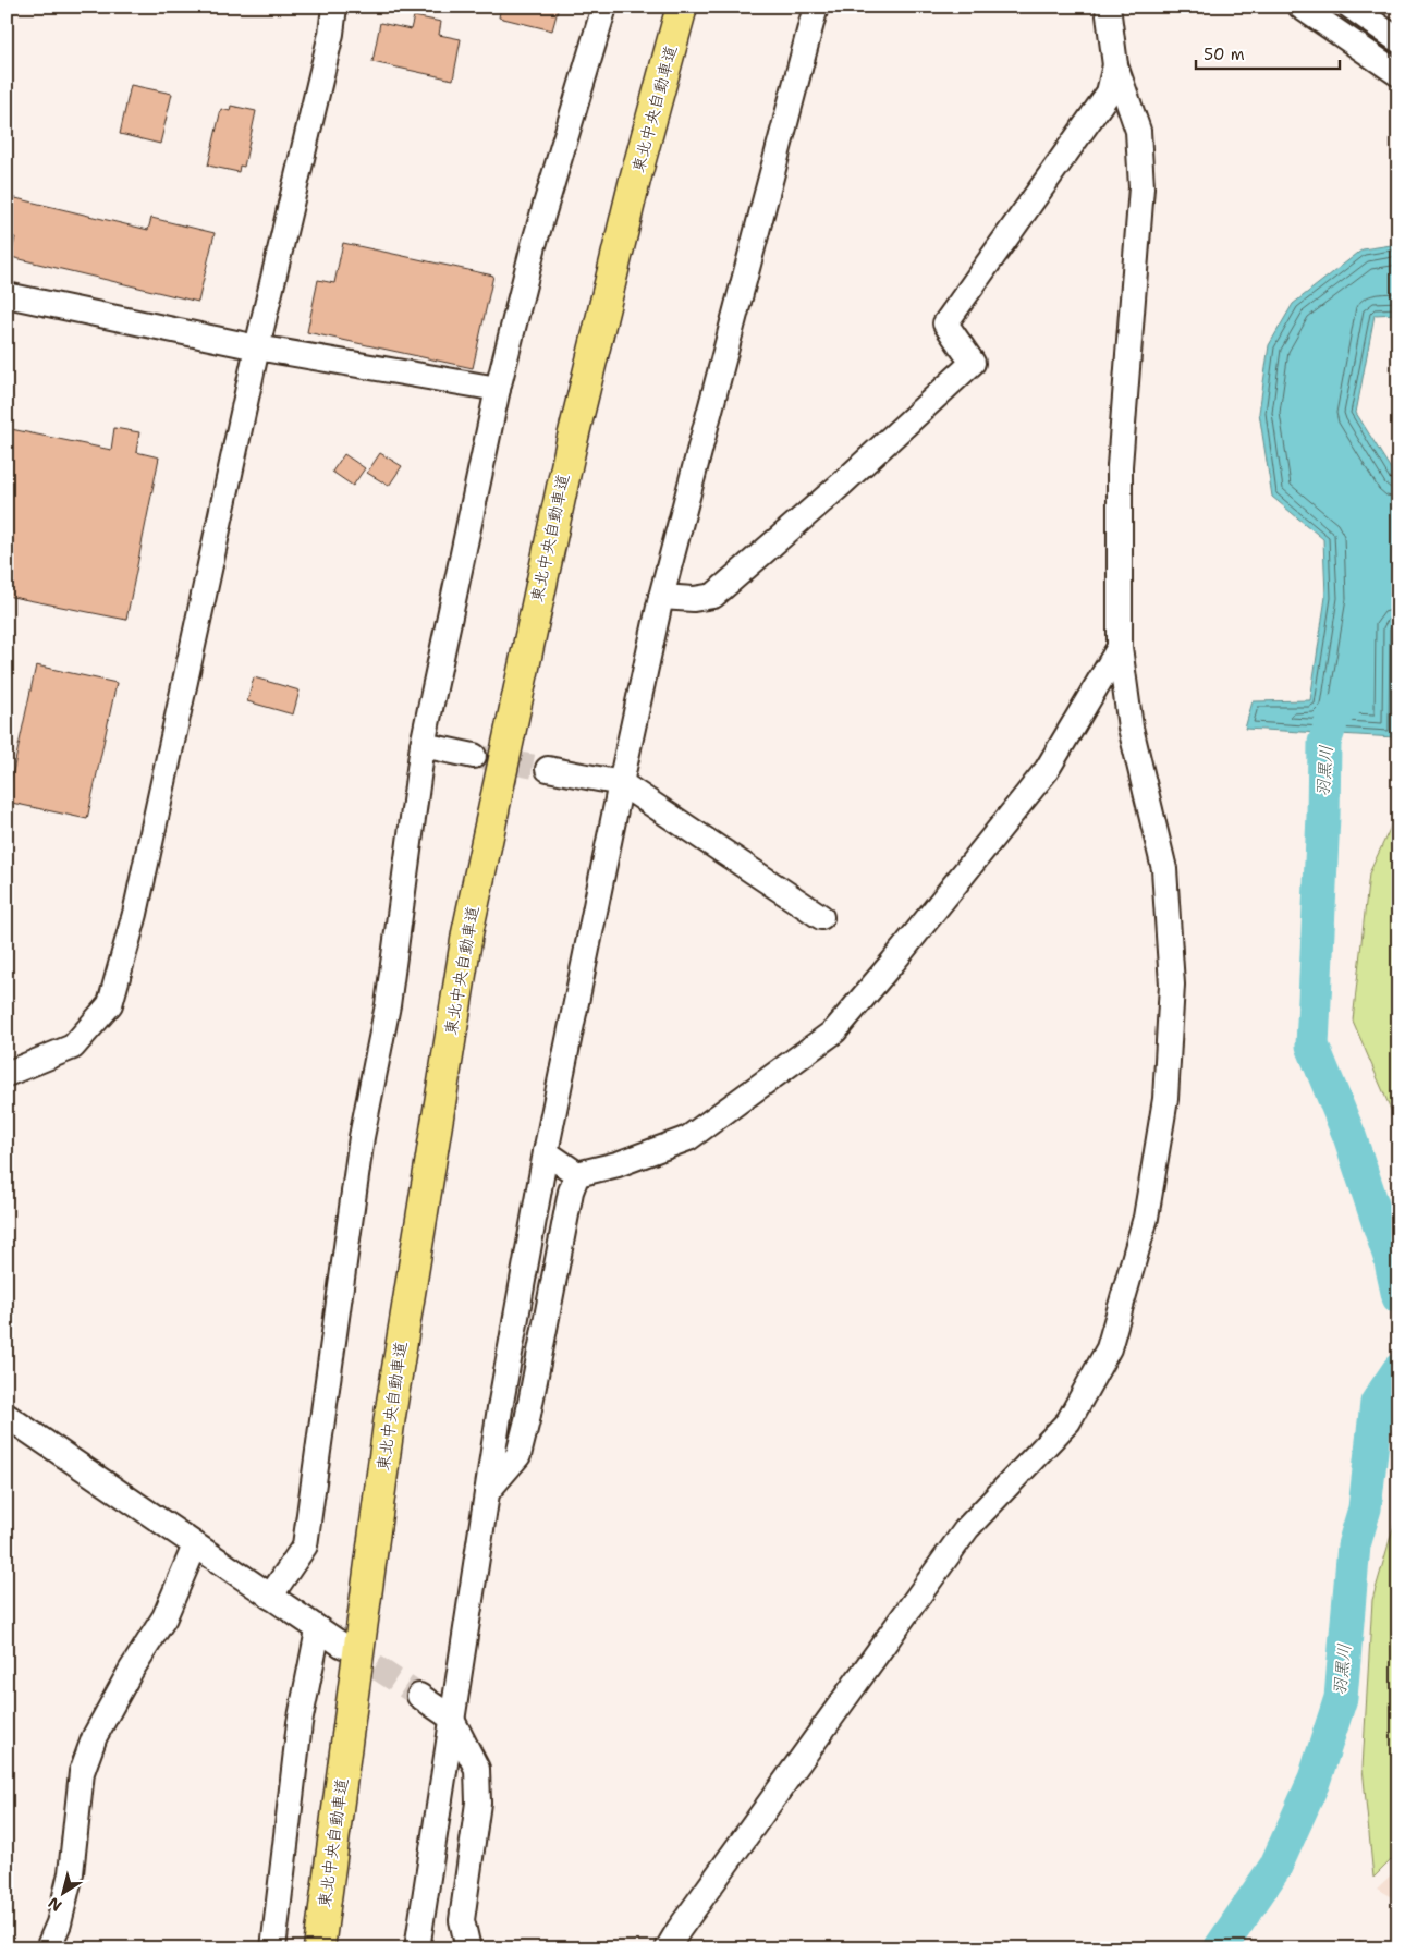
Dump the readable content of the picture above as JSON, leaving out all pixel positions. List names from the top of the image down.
{
  "streets": {
    "highway": ["東北中央自動車道"]
  },
  "water": ["羽黒川"],
  "scale_bar": "50 m",
  "north": "bottom left"
}
